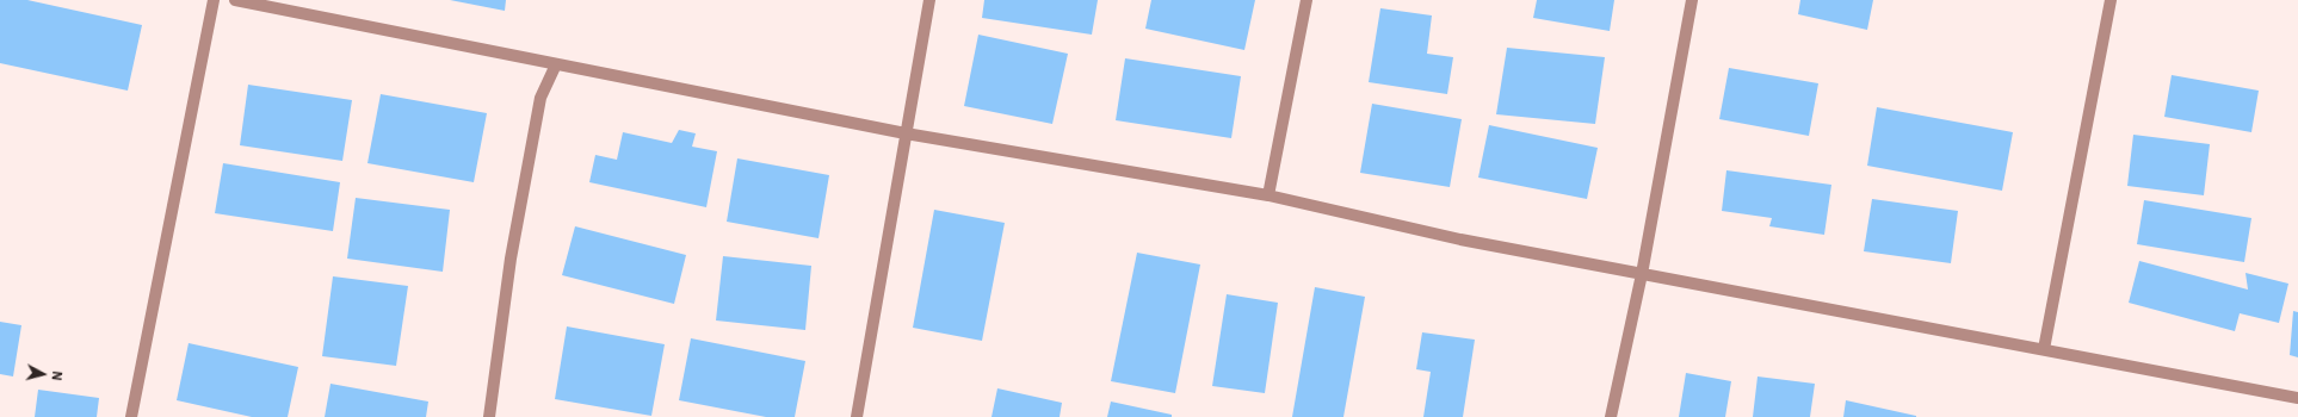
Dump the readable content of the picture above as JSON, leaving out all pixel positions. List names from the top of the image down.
{
  "north": "right"
}
